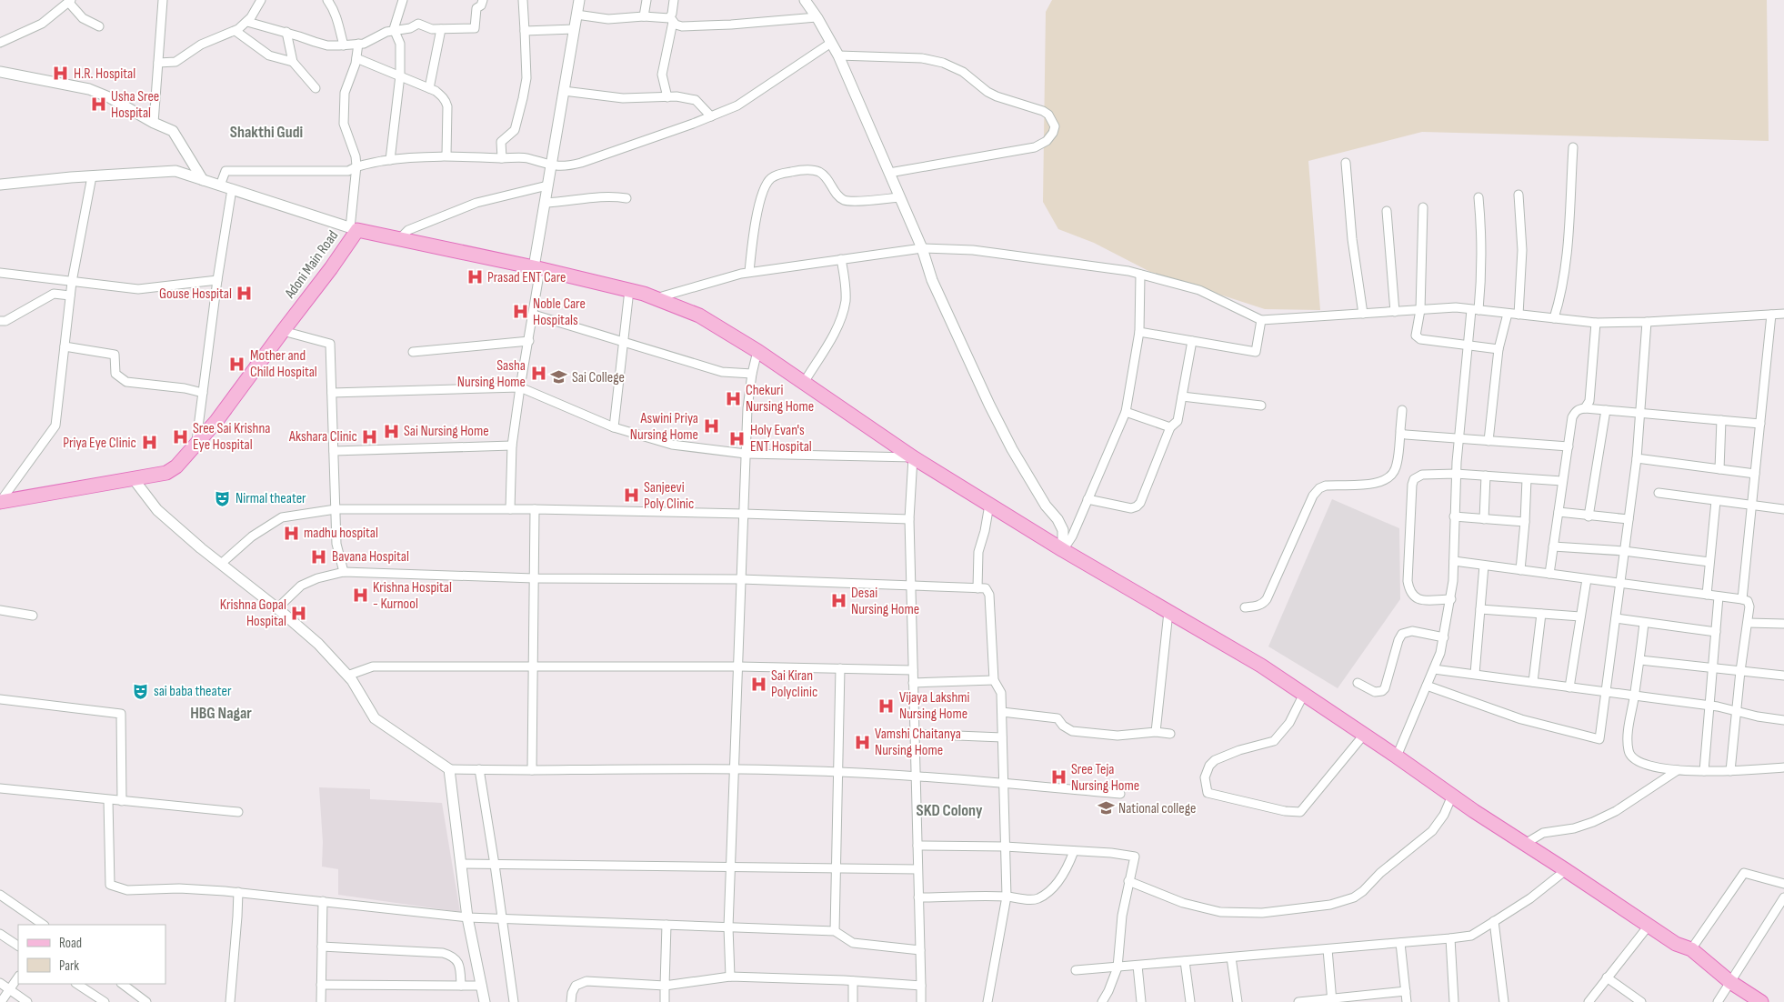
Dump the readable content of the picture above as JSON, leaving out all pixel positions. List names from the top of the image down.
{
  "streets": {
    "main road": ["Adoni Main Road"]
  },
  "districts": ["Shakthi Gudi", "HBG Nagar", "SKD Colony"],
  "places": {
    "hospital": [
      "H.R. Hospital",
      "Usha Sree Hospital",
      "Prasad ENT Care",
      "Gouse Hospital",
      "Noble Care Hospitals",
      "Mother and Child Hospital",
      "Sasha Nursing Home",
      "Chekuri Nursing Home",
      "Aswini Priya Nursing Home",
      "Sai Nursing Home",
      "Sree Sai Krishna Eye Hospital",
      "Akshara Clinic",
      "Holy Evan's ENT Hospital",
      "Priya Eye Clinic",
      "Sanjeevi Poly Clinic",
      "madhu hospital",
      "Bavana Hospital",
      "Krishna Hospital - Kurnool",
      "Desai Nursing Home",
      "Krishna Gopal Hospital",
      "Sai Kiran Polyclinic",
      "Vijaya Lakshmi Nursing Home",
      "Vamshi Chaitanya Nursing Home",
      "Sree Teja Nursing Home"
    ],
    "school or university": ["Sai College", "National college"],
    "theatre": ["Nirmal theater", "sai baba theater"]
  },
  "legend": ["Road", "Park"]
}
